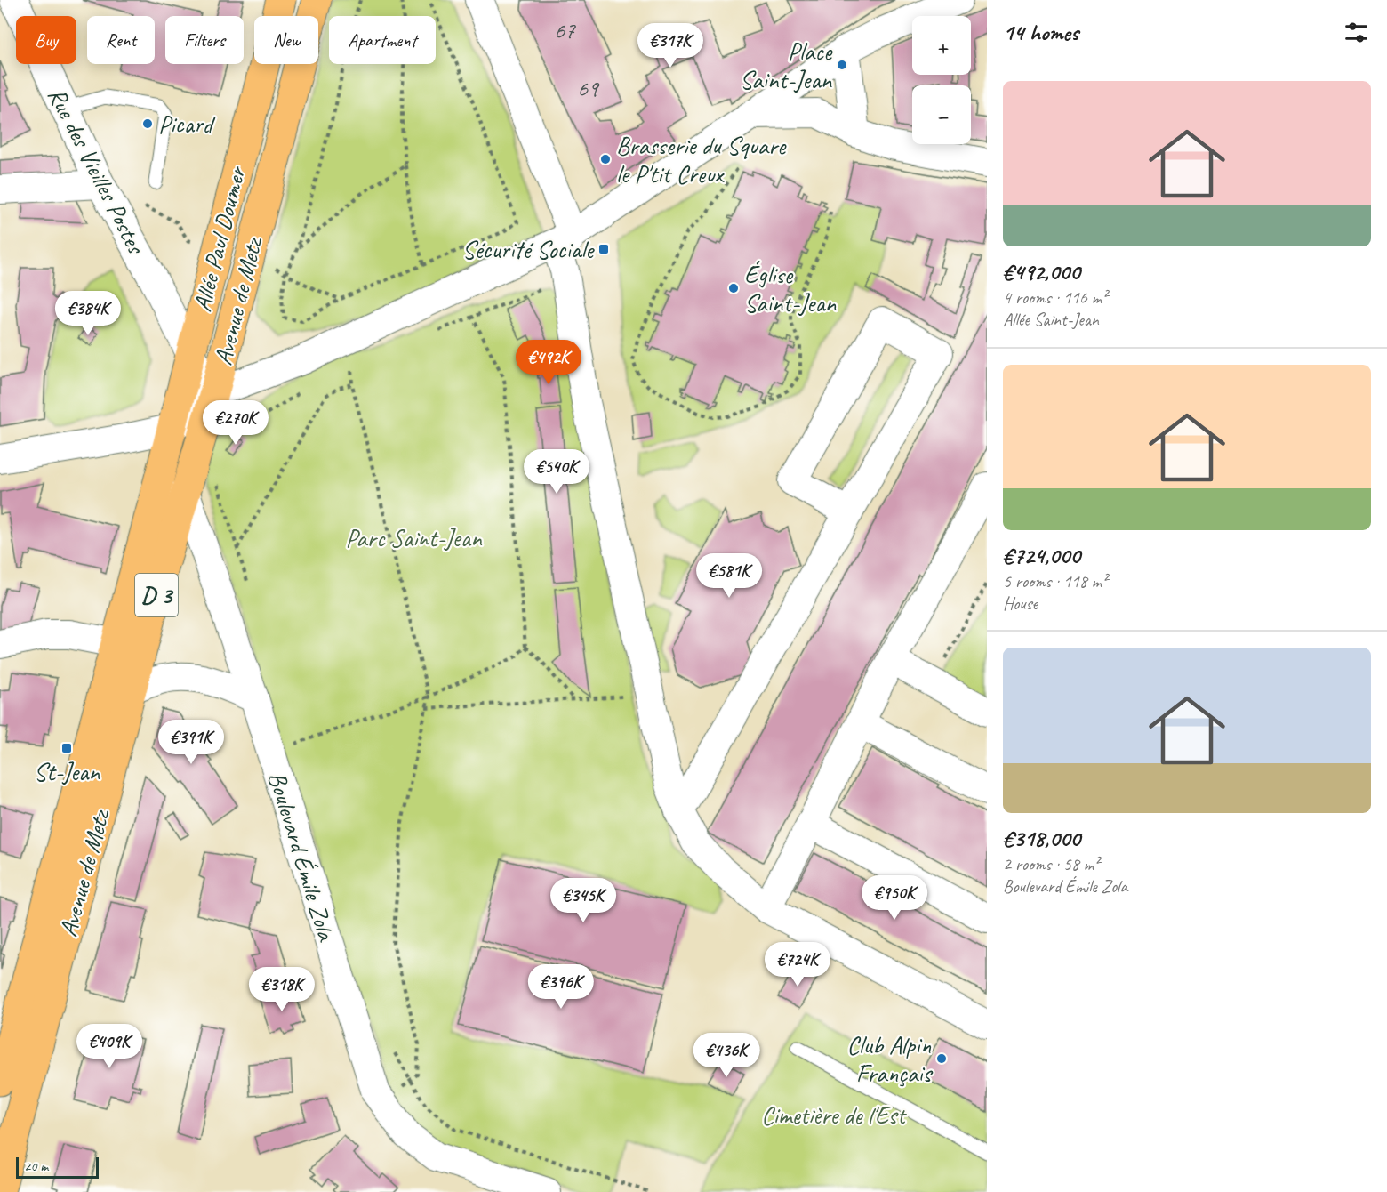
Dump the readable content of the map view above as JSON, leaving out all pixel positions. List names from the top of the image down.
{
  "streets": {
    "main road": ["Allée Paul Doumer", "Avenue de Metz", "D 3"],
    "street": ["Rue des Vieilles Postes", "Boulevard Émile Zola"]
  },
  "crossings": [
    ["Rue des Vieilles Postes", "Allée Paul Doumer"],
    ["Rue des Vieilles Postes", "Avenue de Metz"],
    ["Allée Paul Doumer", "Avenue de Metz"],
    ["Avenue de Metz", "Boulevard Émile Zola"]
  ],
  "parks": ["Parc Saint-Jean", "Cimetière de l'Est"],
  "places": {
    "other": [
      "Place Saint-Jean",
      "Picard",
      "Brasserie du Square le P'tit Creux",
      "Église Saint-Jean",
      "Club Alpin Français"
    ],
    "transit": ["Sécurité Sociale", "St-Jean"]
  },
  "house_numbers": ["67", "69"],
  "scale_bar": "20 m",
  "page": {
    "heading": "14 homes",
    "map_buttons": ["+", "−"],
    "chip": [
      "Buy",
      "Rent",
      "Filters",
      "New",
      "Apartment"
    ],
    "price": [
      "€317K",
      "€384K",
      "€492K",
      "€270K",
      "€540K",
      "€581K",
      "€391K",
      "€950K",
      "€345K",
      "€724K",
      "€396K",
      "€318K",
      "€409K",
      "€436K"
    ],
    "list": [
      {
        "name": "€492,000",
        "note": "4 rooms · 116 m² · Allée Saint-Jean"
      },
      {
        "name": "€724,000",
        "note": "5 rooms · 118 m² · House"
      },
      {
        "name": "€318,000",
        "note": "2 rooms · 58 m² · Boulevard Émile Zola"
      }
    ],
    "scale": "20 m"
  }
}
